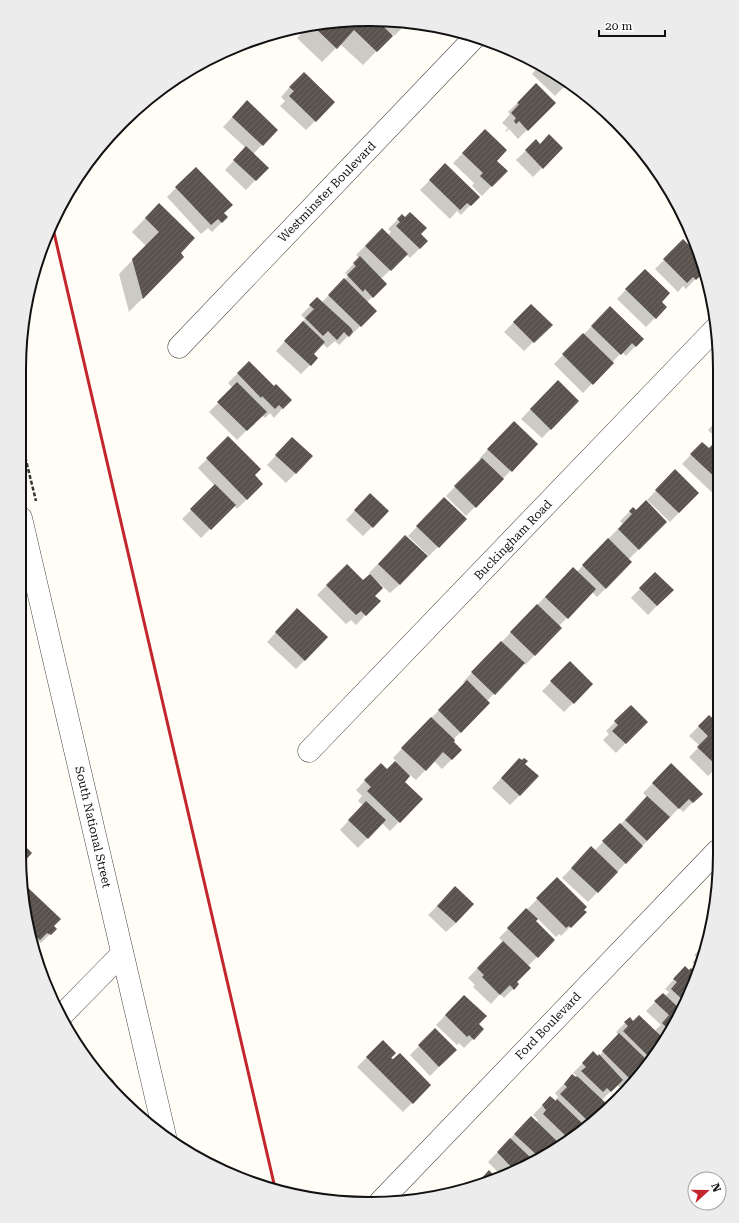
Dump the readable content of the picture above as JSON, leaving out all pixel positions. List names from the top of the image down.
{
  "streets": {
    "street": [
      "Westminster Boulevard",
      "Buckingham Road",
      "South National Street",
      "Ford Boulevard"
    ]
  },
  "scale_bar": "20 m",
  "north": "right"
}
